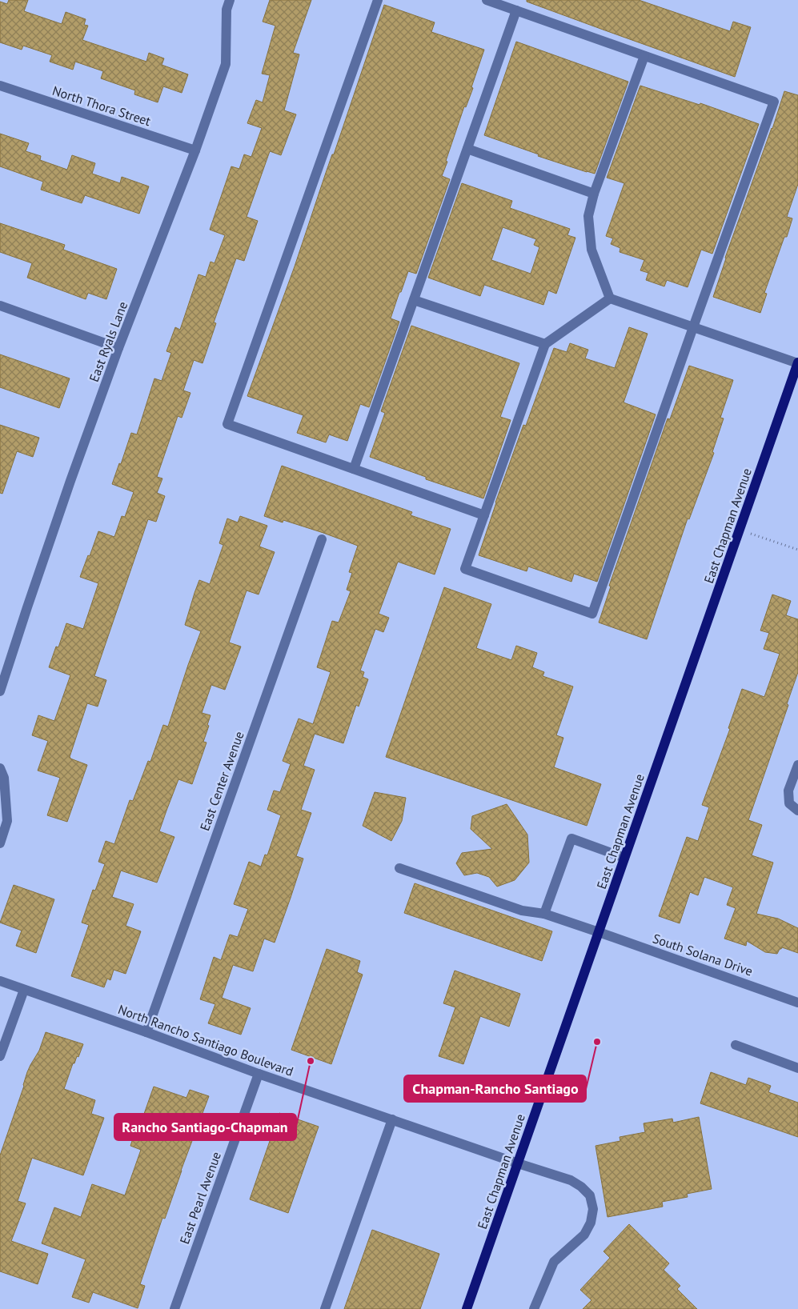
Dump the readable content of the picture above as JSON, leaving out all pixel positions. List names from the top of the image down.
{
  "streets": {
    "main road": ["East Chapman Avenue"],
    "street": [
      "North Thora Street",
      "East Ryals Lane",
      "East Center Avenue",
      "South Solana Drive",
      "North Rancho Santiago Boulevard",
      "East Pearl Avenue"
    ]
  },
  "crossings": [
    ["North Thora Street", "East Ryals Lane"],
    ["East Chapman Avenue", "South Solana Drive"],
    ["East Chapman Avenue", "North Rancho Santiago Boulevard"],
    ["East Center Avenue", "North Rancho Santiago Boulevard"],
    ["North Rancho Santiago Boulevard", "East Pearl Avenue"]
  ],
  "places": ["Chapman-Rancho Santiago", "Rancho Santiago-Chapman"]
}
